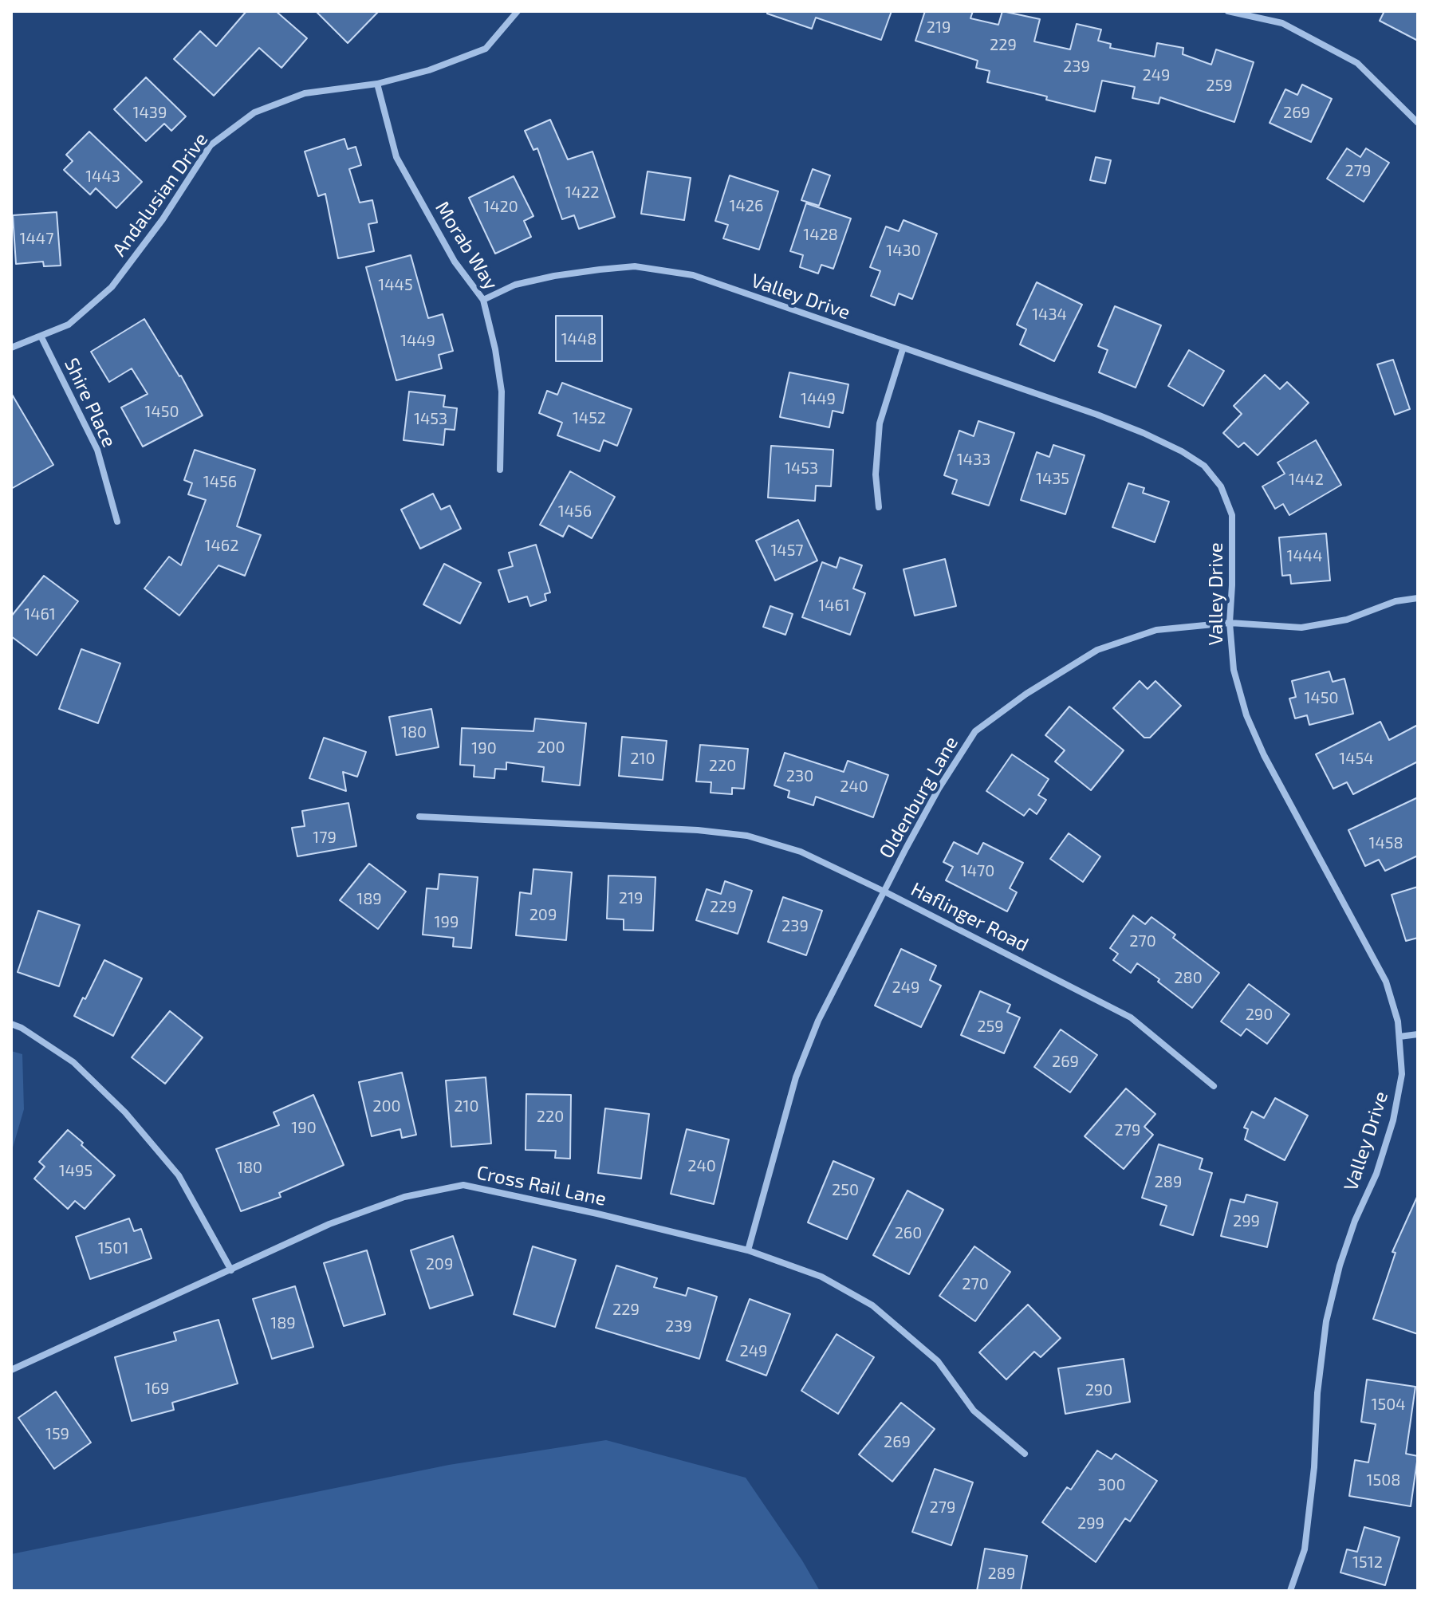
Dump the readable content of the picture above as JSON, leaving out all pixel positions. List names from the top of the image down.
{
  "streets": {
    "street": [
      "Andalusian Drive",
      "Morab Way",
      "Valley Drive",
      "Shire Place",
      "Oldenburg Lane",
      "Haflinger Road",
      "Cross Rail Lane"
    ]
  },
  "crossings": [
    ["Andalusian Drive", "Morab Way"],
    ["Andalusian Drive", "Shire Place"],
    ["Morab Way", "Valley Drive"],
    ["Valley Drive", "Oldenburg Lane"],
    ["Oldenburg Lane", "Haflinger Road"],
    ["Oldenburg Lane", "Cross Rail Lane"]
  ],
  "house_numbers": [
    "219",
    "229",
    "239",
    "249",
    "259",
    "1439",
    "269",
    "279",
    "1443",
    "1422",
    "1426",
    "1420",
    "1428",
    "1447",
    "1430",
    "1445",
    "1434",
    "1448",
    "1449",
    "1449",
    "1450",
    "1452",
    "1453",
    "1433",
    "1453",
    "1435",
    "1442",
    "1456",
    "1456",
    "1462",
    "1457",
    "1444",
    "1461",
    "1461",
    "1450",
    "180",
    "200",
    "190",
    "210",
    "1454",
    "220",
    "230",
    "240",
    "179",
    "1458",
    "1470",
    "219",
    "189",
    "229",
    "209",
    "199",
    "239",
    "270",
    "280",
    "249",
    "290",
    "259",
    "269",
    "200",
    "210",
    "220",
    "190",
    "279",
    "240",
    "180",
    "1495",
    "289",
    "250",
    "299",
    "260",
    "1501",
    "209",
    "270",
    "229",
    "189",
    "239",
    "249",
    "169",
    "290",
    "1504",
    "159",
    "269",
    "1508",
    "300",
    "279",
    "299",
    "1512",
    "289"
  ]
}
